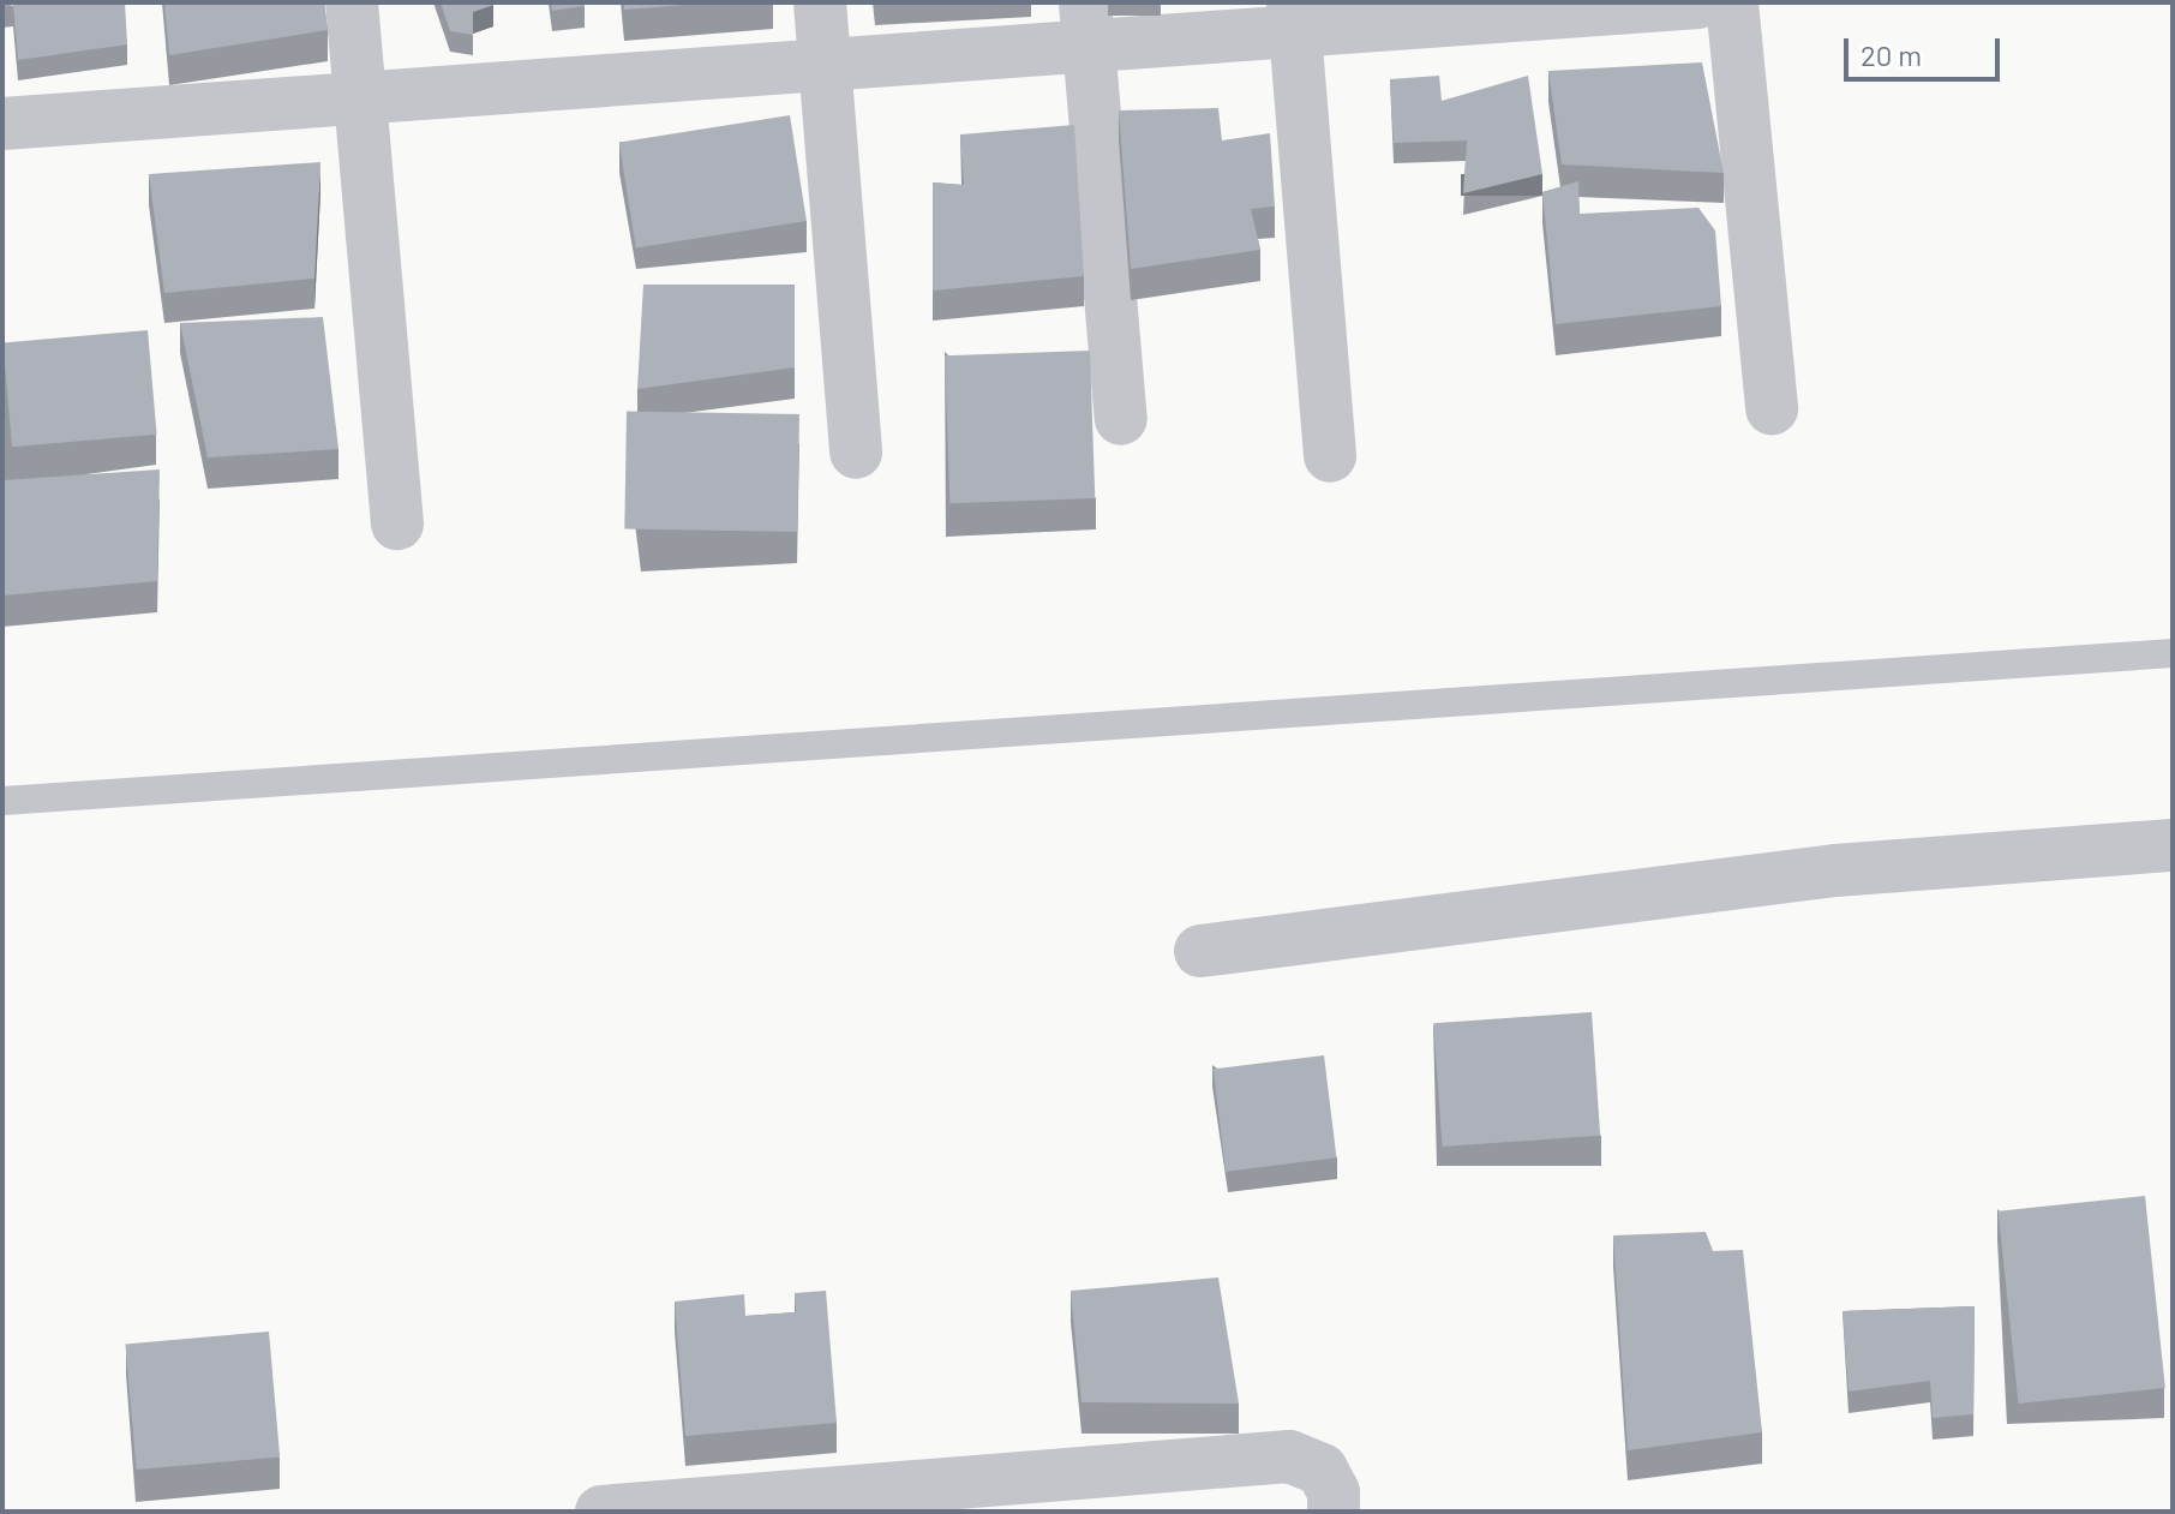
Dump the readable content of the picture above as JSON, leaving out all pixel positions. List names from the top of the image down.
{
  "scale_bar": "20 m"
}
